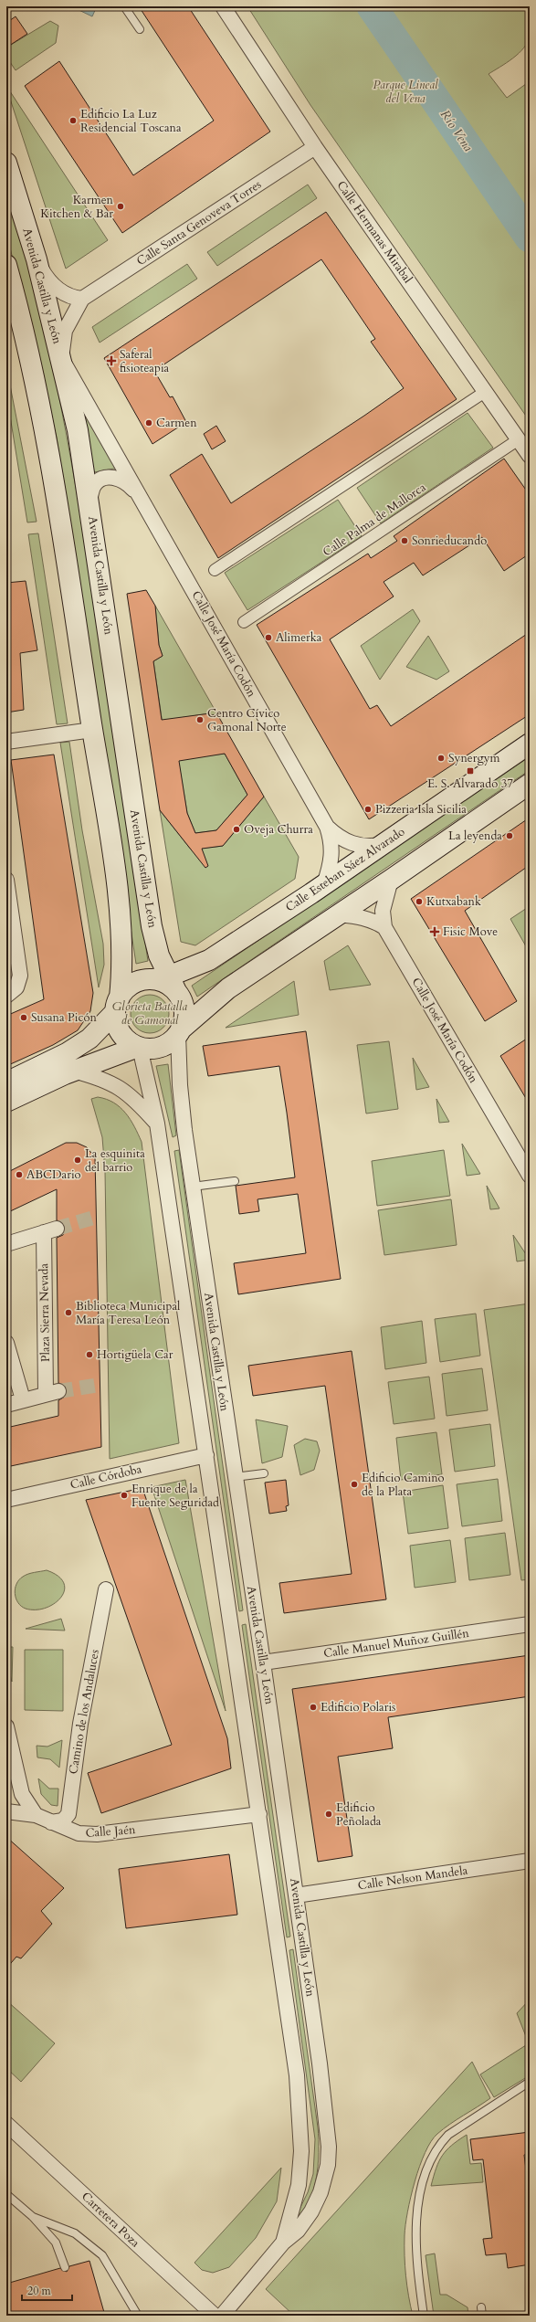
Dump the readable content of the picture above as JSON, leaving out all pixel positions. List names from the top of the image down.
{
  "streets": {
    "main road": ["Avenida Castilla y León", "Calle Esteban Sáez Alvarado"],
    "street": [
      "Calle Santa Genoveva Torres",
      "Calle Hermanas Mirabal",
      "Calle Palma de Mallorca",
      "Calle José María Codón",
      "Plaza Sierra Nevada",
      "Calle Córdoba",
      "Calle Manuel Muñoz Guillén",
      "Camino de los Andaluces",
      "Calle Jaén",
      "Calle Nelson Mandela",
      "Carretera Poza"
    ]
  },
  "crossings": [
    ["Calle Santa Genoveva Torres", "Calle Hermanas Mirabal"],
    ["Calle Santa Genoveva Torres", "Avenida Castilla y León"],
    ["Calle Santa Genoveva Torres", "Calle José María Codón"],
    ["Calle Hermanas Mirabal", "Calle Palma de Mallorca"],
    ["Avenida Castilla y León", "Calle José María Codón"],
    ["Avenida Castilla y León", "Calle Esteban Sáez Alvarado"],
    ["Avenida Castilla y León", "Calle Córdoba"],
    ["Avenida Castilla y León", "Calle Manuel Muñoz Guillén"],
    ["Avenida Castilla y León", "Calle Jaén"],
    ["Avenida Castilla y León", "Calle Nelson Mandela"],
    ["Calle José María Codón", "Calle Esteban Sáez Alvarado"],
    ["Camino de los Andaluces", "Calle Jaén"]
  ],
  "water": ["Río Vena"],
  "parks": ["Parque Lineal del Vena", "Glorieta Batalla de Gamonal"],
  "places": {
    "other": [
      "Edificio La Luz Residencial Toscana",
      "Karmen Kitchen & Bar",
      "Carmen",
      "Sonrieducando",
      "Alimerka",
      "Centro Cívico Gamonal Norte",
      "Synergym",
      "Pizzeria Isla Sicilia",
      "Oveja Churra",
      "La leyenda",
      "Kutxabank",
      "Susana Picón",
      "La esquinita del barrio",
      "ABCDario",
      "Biblioteca Municipal María Teresa León",
      "Hortigüela Car",
      "Edificio Camino de la Plata",
      "Enrique de la Fuente Seguridad",
      "Edificio Polaris",
      "Edificio Peñolada"
    ],
    "health": ["Saferal fisioteapia", "Fisic Move"],
    "transit": ["E. S. Alvarado 37"]
  },
  "scale_bar": "20 m"
}
